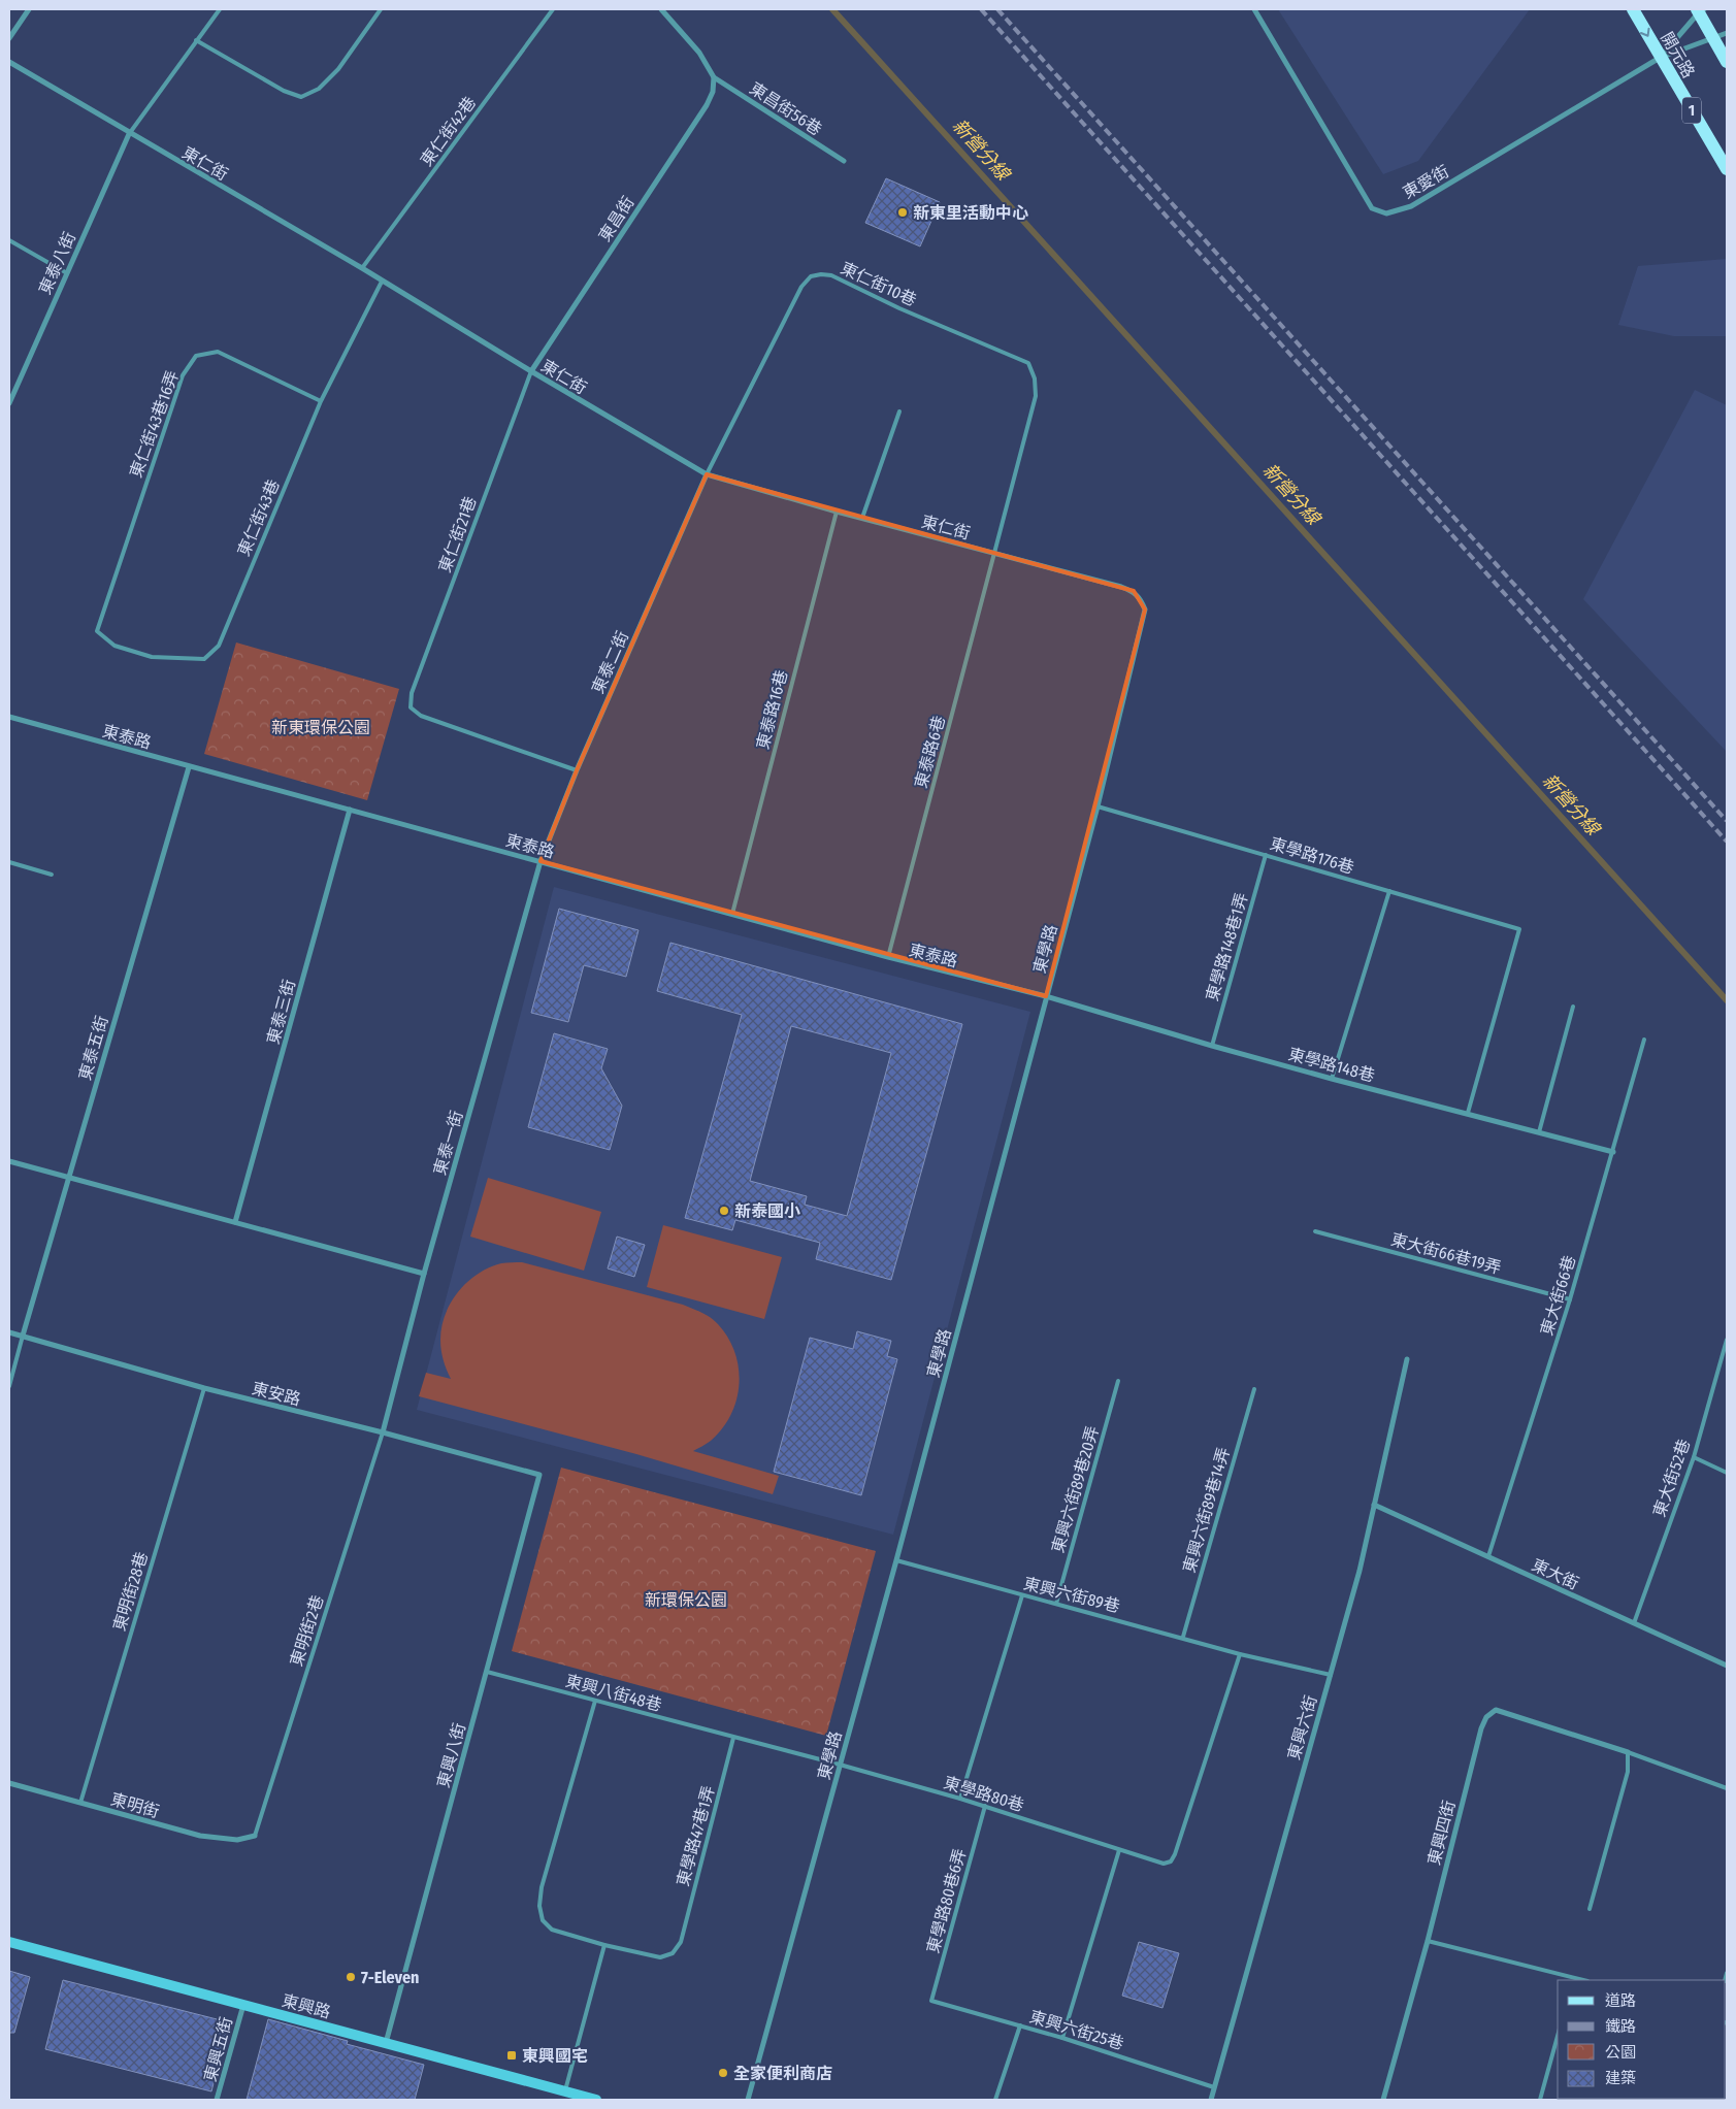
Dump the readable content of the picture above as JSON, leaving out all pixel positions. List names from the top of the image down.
{
  "streets": {
    "main road": ["開元路", "1"],
    "street": [
      "東昌街56巷",
      "東仁街",
      "東愛街",
      "東昌街",
      "東泰八街",
      "東泰二街",
      "東泰路",
      "東學路",
      "東泰三街",
      "東泰五街",
      "東學路148巷",
      "東泰一街",
      "東安路",
      "東大街",
      "東興六街",
      "東興八街",
      "東明街",
      "東興四街",
      "東興路",
      "東興五街"
    ],
    "lane": [
      "東仁街42巷",
      "東仁街10巷",
      "東仁街43巷16弄",
      "東仁街43巷",
      "東仁街21巷",
      "東泰路16巷",
      "東泰路6巷",
      "東學路176巷",
      "東學路148巷1弄",
      "東大街66巷19弄",
      "東大街66巷",
      "東大街52巷",
      "東興六街89巷20弄",
      "東興六街89巷14弄",
      "東明街28巷",
      "東興六街89巷",
      "東明街2巷",
      "東興八街48巷",
      "東學路80巷",
      "東學路47巷1弄",
      "東學路80巷6弄",
      "東興六街25巷"
    ]
  },
  "crossings": [
    ["開元路", "東愛街"],
    ["東昌街56巷", "東昌街"],
    ["東仁街42巷", "東仁街"],
    ["東仁街", "東昌街"],
    ["東仁街", "東泰八街"],
    ["東仁街", "東仁街10巷"],
    ["東仁街", "東仁街43巷"],
    ["東仁街", "東仁街21巷"],
    ["東仁街", "東泰二街"],
    ["東仁街", "東泰路16巷"],
    ["東仁街", "東泰路6巷"],
    ["東仁街", "東學路"],
    ["東昌街", "東仁街21巷"],
    ["東仁街10巷", "東泰二街"],
    ["東仁街10巷", "東泰路6巷"],
    ["東仁街43巷16弄", "東仁街43巷"],
    ["東仁街21巷", "東泰二街"],
    ["東泰二街", "東泰路"],
    ["東泰二街", "東泰一街"],
    ["東泰路16巷", "東泰路"],
    ["東泰路", "東泰路6巷"],
    ["東泰路", "東學路"],
    ["東泰路", "東泰三街"],
    ["東泰路", "東泰五街"],
    ["東泰路", "東學路148巷"],
    ["東泰路", "東泰一街"],
    ["東學路176巷", "東學路148巷1弄"],
    ["東學路176巷", "東學路"],
    ["東學路176巷", "東學路148巷"],
    ["東學路148巷1弄", "東學路148巷"],
    ["東學路", "東學路148巷"],
    ["東學路", "東興六街89巷"],
    ["東學路", "東興八街48巷"],
    ["東學路", "東學路80巷"],
    ["東泰五街", "東安路"],
    ["東學路148巷", "東大街66巷"],
    ["東泰一街", "東安路"],
    ["東泰一街", "東明街2巷"],
    ["東大街66巷19弄", "東大街66巷"],
    ["東大街66巷", "東大街"],
    ["東安路", "東明街28巷"],
    ["東安路", "東明街2巷"],
    ["東安路", "東興八街"],
    ["東大街52巷", "東大街"],
    ["東興六街89巷20弄", "東興六街89巷"],
    ["東興六街89巷14弄", "東興六街89巷"],
    ["東大街", "東興六街"],
    ["東明街28巷", "東明街"],
    ["東興六街89巷", "東興六街"],
    ["東明街2巷", "東明街"],
    ["東興八街48巷", "東興八街"],
    ["東興八街48巷", "東學路80巷"],
    ["東興八街48巷", "東學路47巷1弄"],
    ["東興六街", "東興六街25巷"],
    ["東興八街", "東興路"],
    ["東學路80巷", "東學路80巷6弄"],
    ["東學路80巷6弄", "東興六街25巷"],
    ["東興路", "東興五街"]
  ],
  "water": ["新營分線"],
  "parks": ["新東環保公園", "新環保公園"],
  "places": {
    "other": [
      "新東里活動中心",
      "新泰國小",
      "7-Eleven",
      "全家便利商店"
    ],
    "transit": ["東興國宅"]
  },
  "legend": [
    "道路",
    "鐵路",
    "公園",
    "建築"
  ]
}
